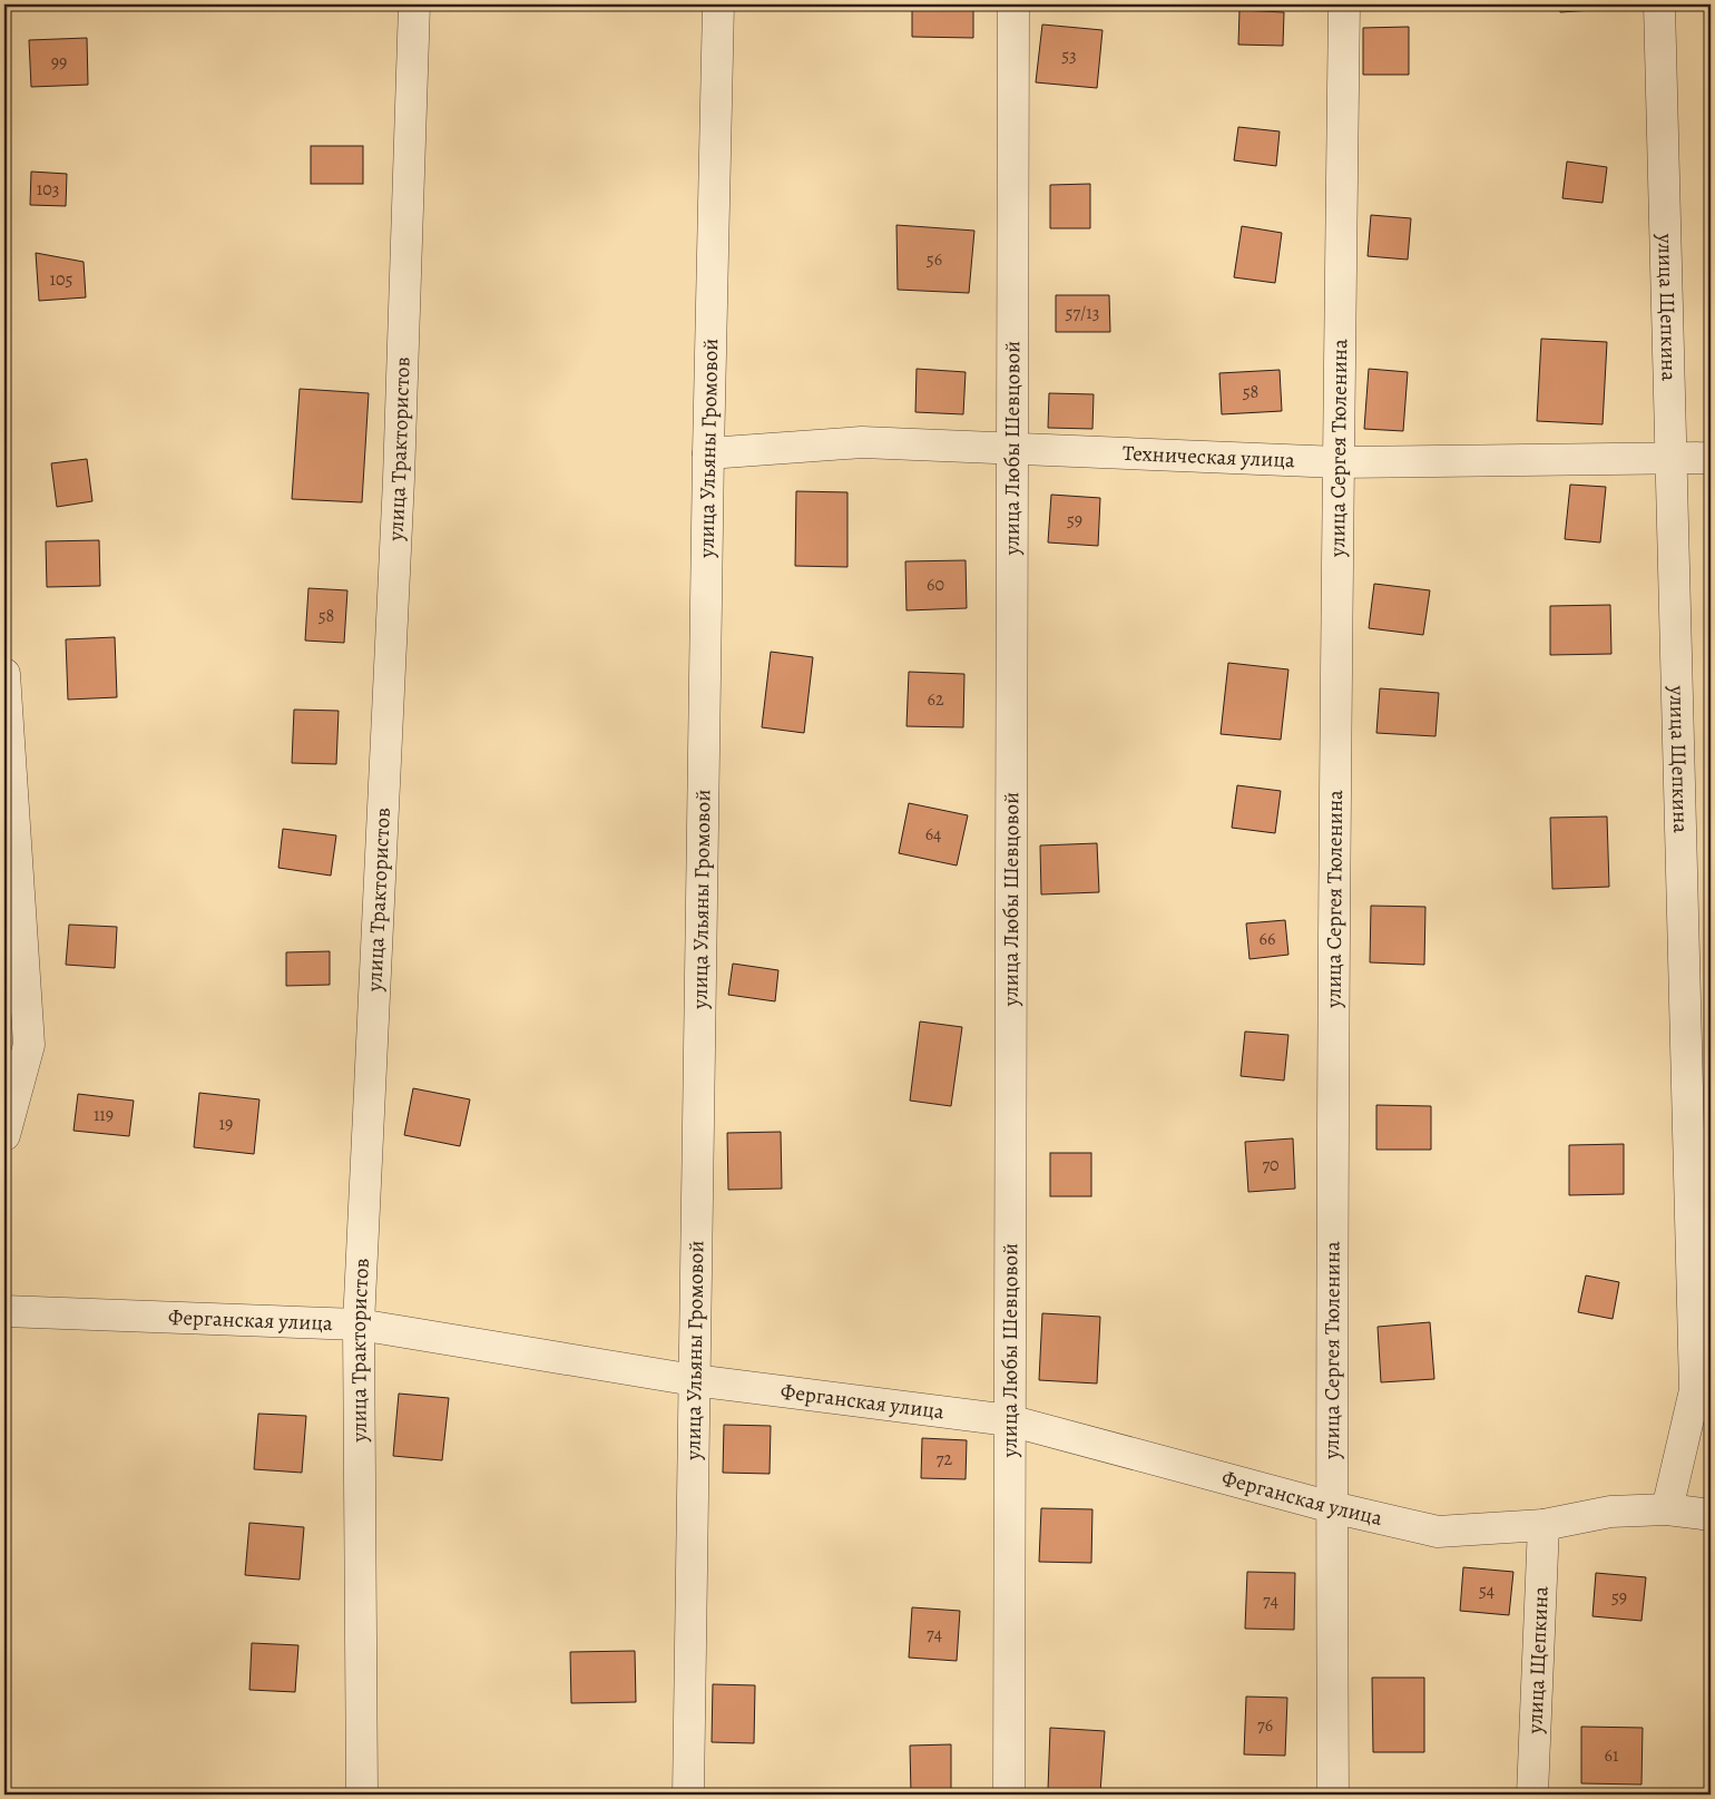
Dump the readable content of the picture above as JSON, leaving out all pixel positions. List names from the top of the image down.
{
  "streets": {
    "street": [
      "улица Щепкина",
      "улица Сергея Тюленина",
      "улица Трактористов",
      "улица Ульяны Громовой",
      "улица Любы Шевцовой",
      "Техническая улица",
      "Ферганская улица"
    ]
  },
  "crossings": [
    ["улица Щепкина", "Техническая улица"],
    ["улица Щепкина", "Ферганская улица"],
    ["улица Сергея Тюленина", "Техническая улица"],
    ["улица Сергея Тюленина", "Ферганская улица"],
    ["улица Трактористов", "Ферганская улица"],
    ["улица Ульяны Громовой", "Техническая улица"],
    ["улица Ульяны Громовой", "Ферганская улица"],
    ["улица Любы Шевцовой", "Техническая улица"],
    ["улица Любы Шевцовой", "Ферганская улица"]
  ],
  "house_numbers": [
    "53",
    "99",
    "103",
    "56",
    "105",
    "57/13",
    "58",
    "59",
    "60",
    "58",
    "62",
    "64",
    "66",
    "119",
    "19",
    "70",
    "72",
    "54",
    "59",
    "74",
    "74",
    "76",
    "61"
  ]
}
